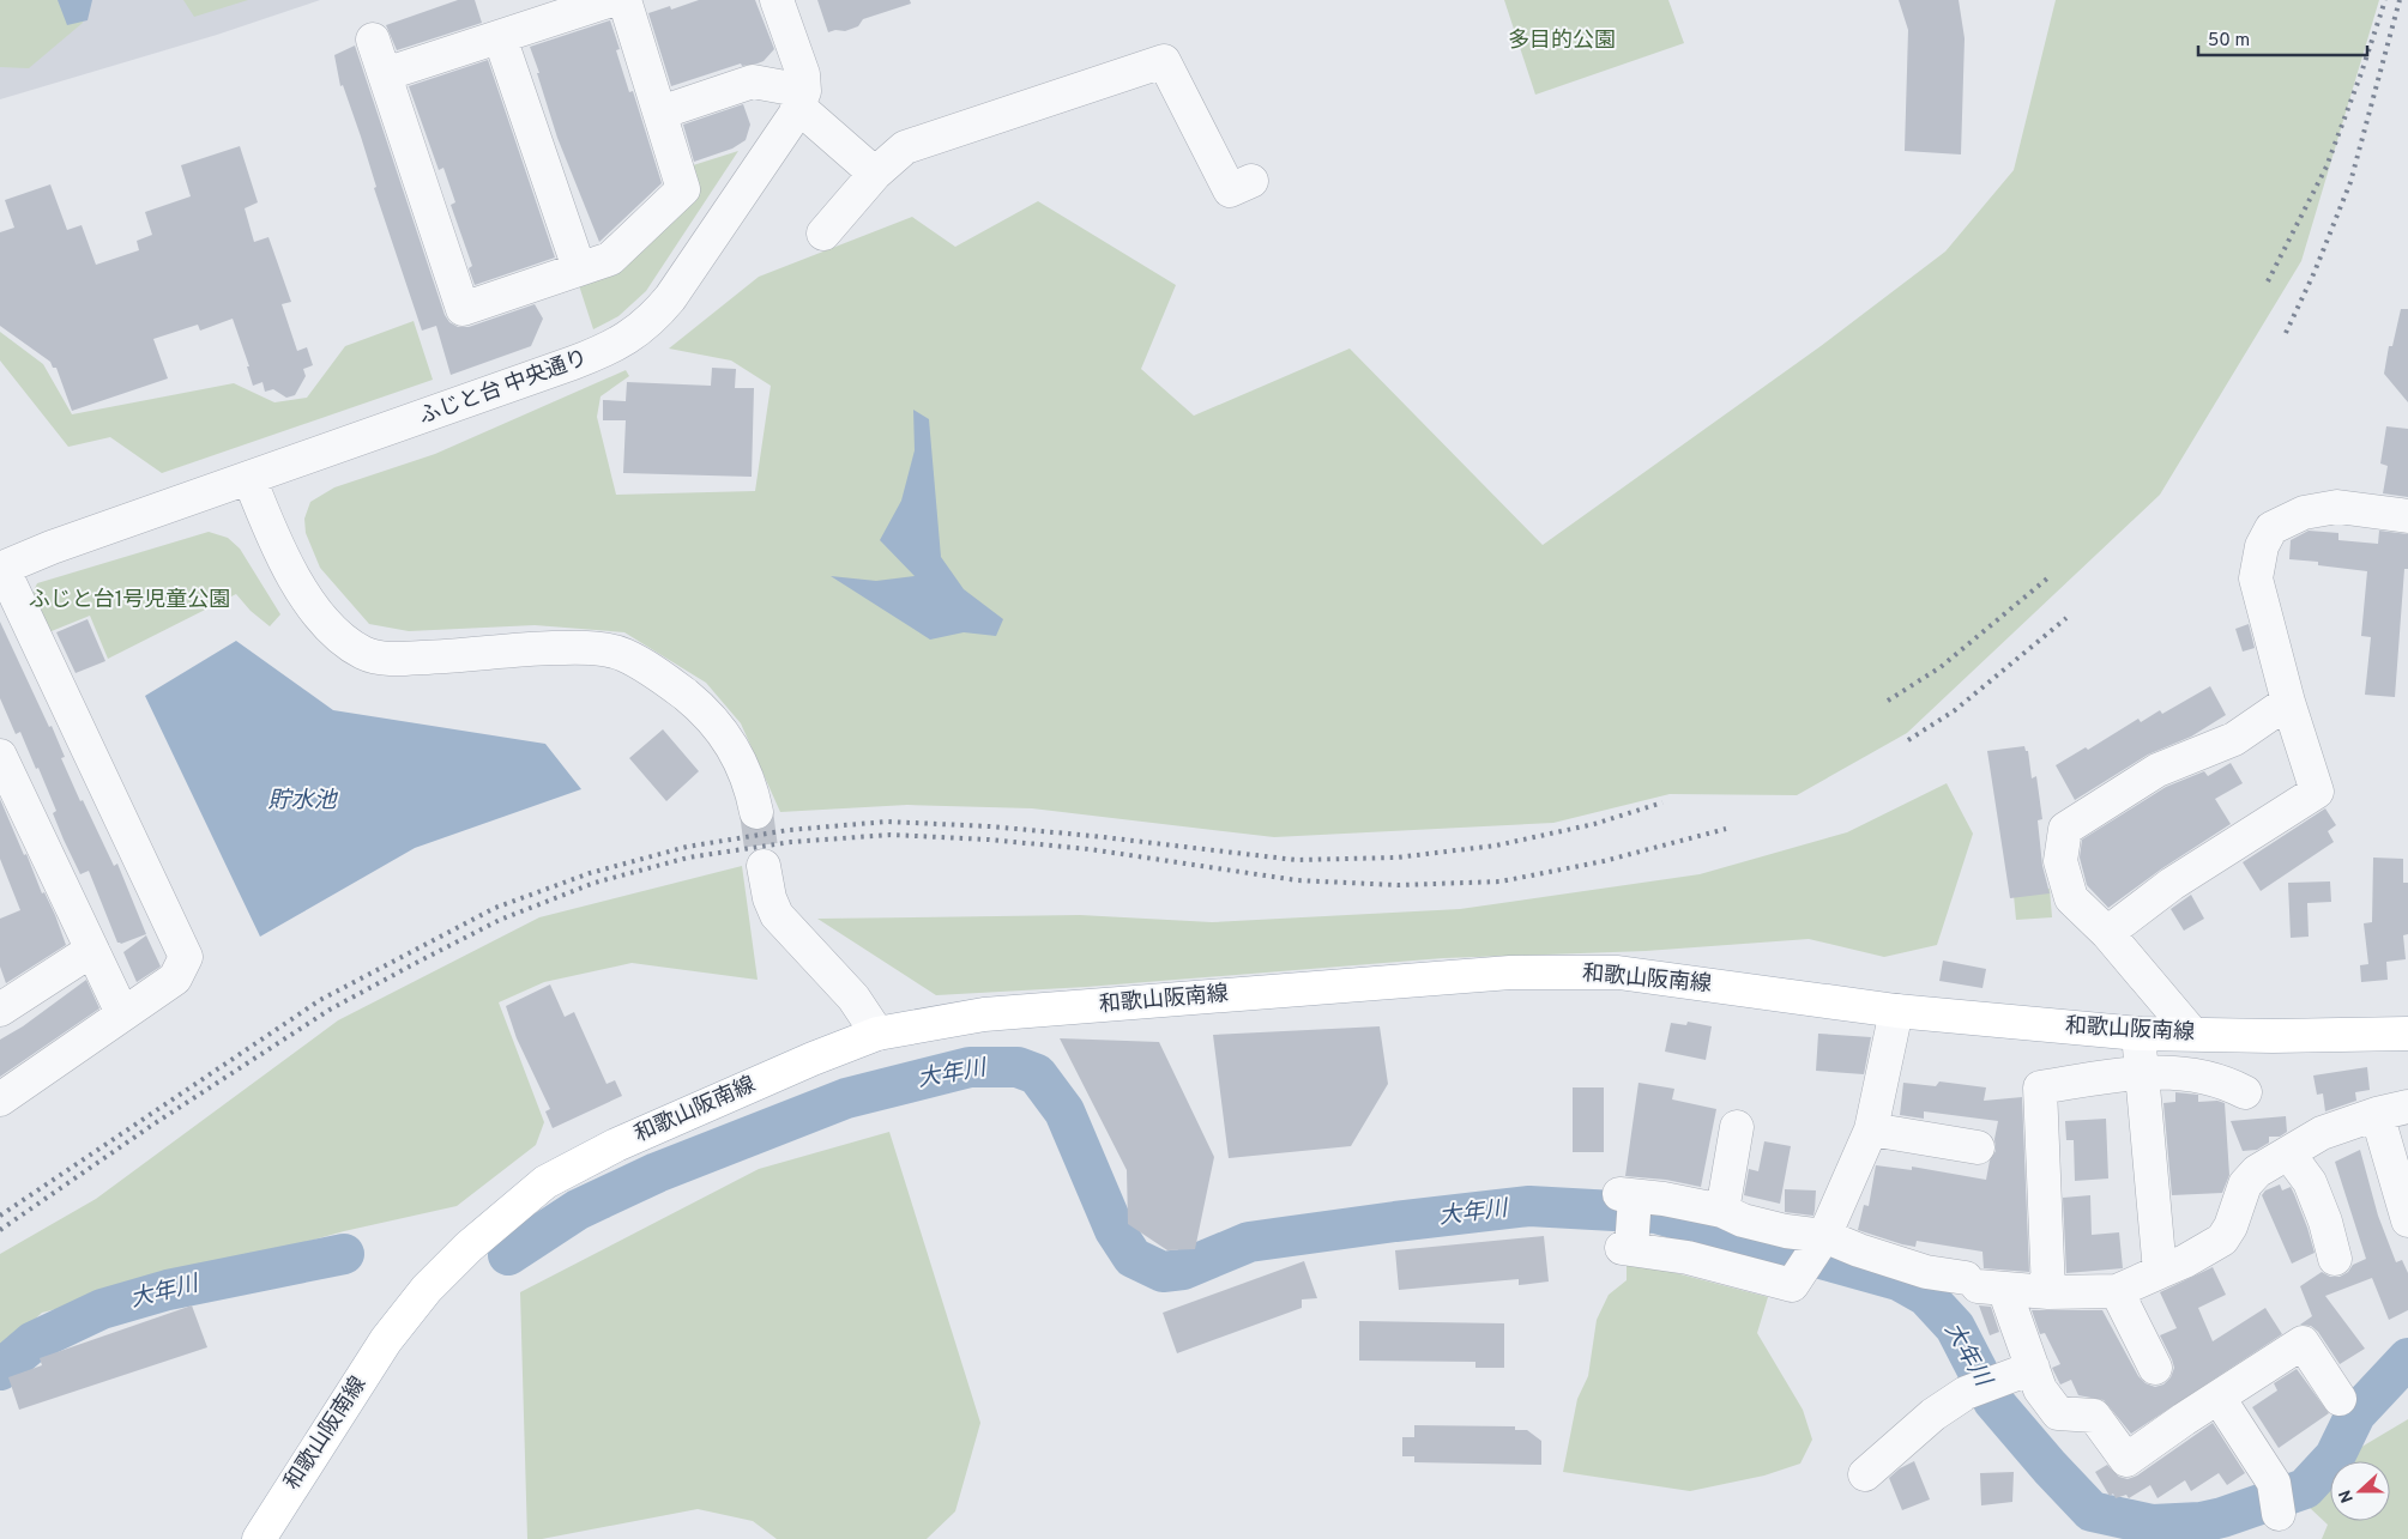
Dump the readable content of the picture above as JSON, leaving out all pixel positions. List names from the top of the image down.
{
  "streets": {
    "main road": ["和歌山阪南線"],
    "street": ["ふじと台 中央通り"]
  },
  "water": ["貯水池", "大年川"],
  "parks": ["多目的公園", "ふじと台1号児童公園"],
  "scale_bar": "50 m",
  "north": "left"
}
